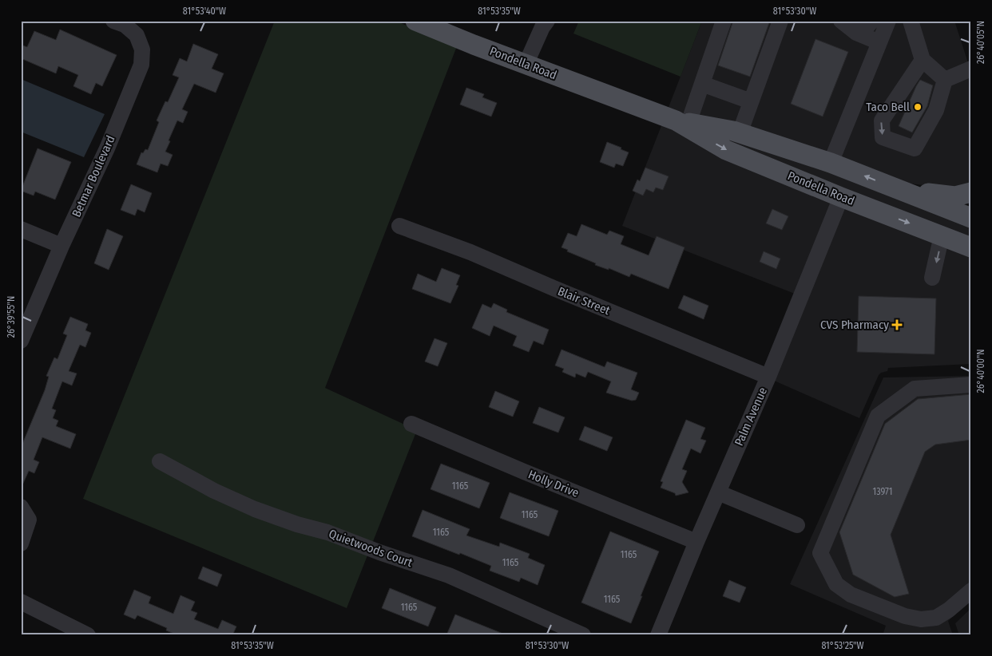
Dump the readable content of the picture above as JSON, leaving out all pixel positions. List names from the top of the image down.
{
  "streets": {
    "main road": ["Pondella Road"],
    "street": [
      "Betmar Boulevard",
      "Blair Street",
      "Palm Avenue",
      "Holly Drive",
      "Quietwoods Court"
    ]
  },
  "crossings": [
    ["Pondella Road", "Palm Avenue"],
    ["Blair Street", "Palm Avenue"],
    ["Palm Avenue", "Holly Drive"]
  ],
  "places": {
    "other": ["Taco Bell"],
    "health": ["CVS Pharmacy"]
  },
  "house_numbers": [
    "1165",
    "13971",
    "1165",
    "1165",
    "1165",
    "1165",
    "1165",
    "1165"
  ],
  "coordinates": [
    "81°53'40\"W",
    "81°53'35\"W",
    "81°53'30\"W",
    "26°40'05\"N",
    "26°39'55\"N",
    "26°40'00\"N",
    "81°53'25\"W"
  ]
}
